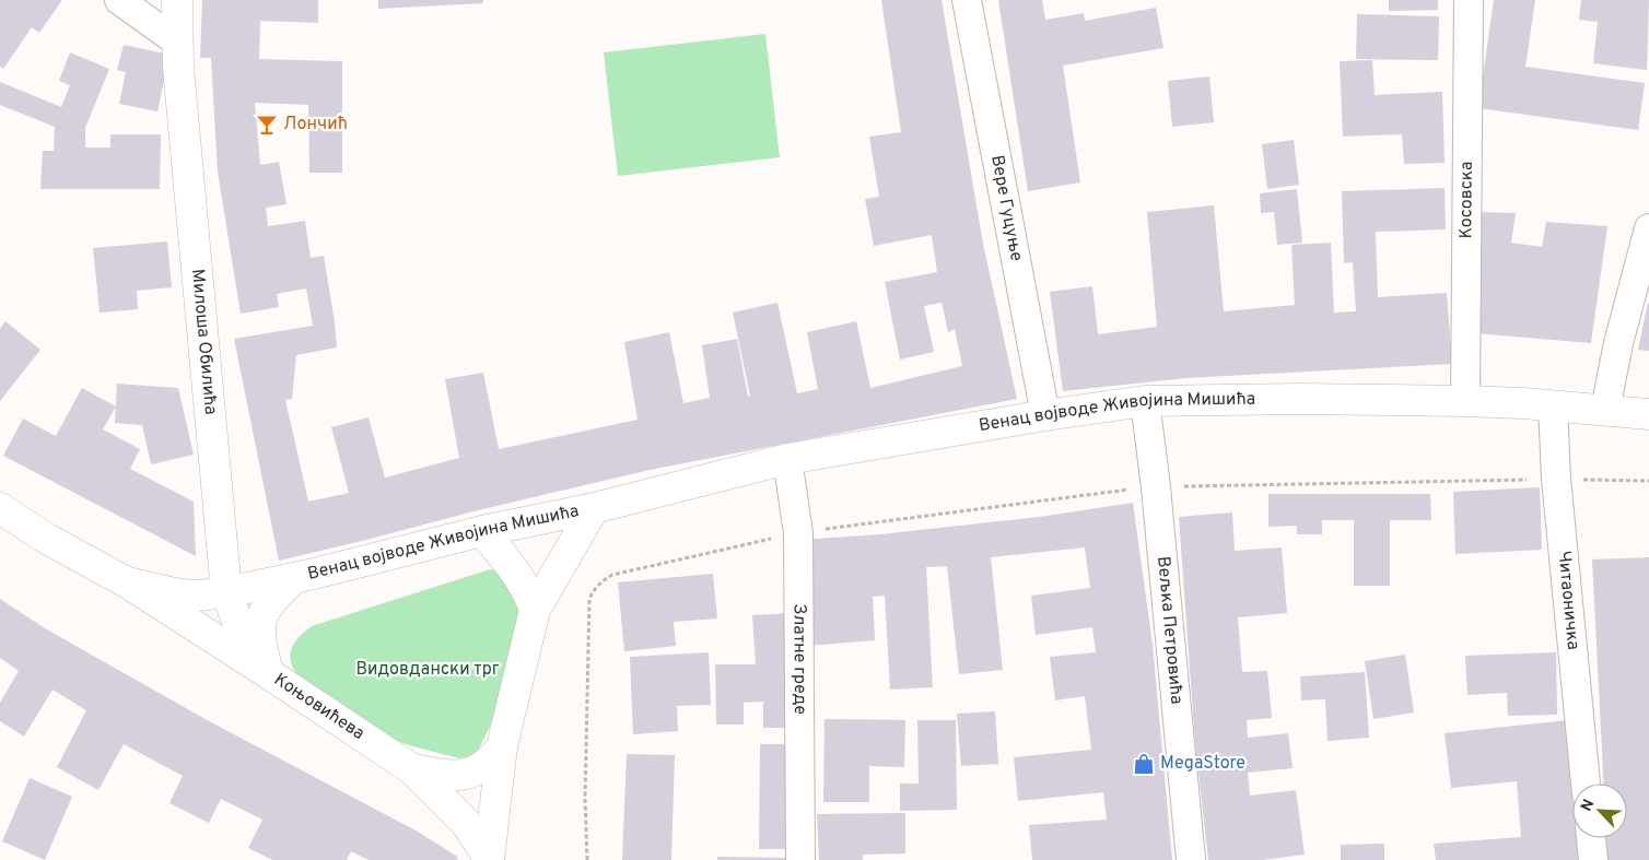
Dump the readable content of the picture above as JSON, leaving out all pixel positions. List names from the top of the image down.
{
  "streets": {
    "main road": ["Милоша Обилића", "Венац војводе Живојина Мишића", "Коњовићева"],
    "street": [
      "Косовска",
      "Вере Гуцуње",
      "Читаоничка",
      "Вељка Петровића",
      "Златне греде"
    ]
  },
  "crossings": [
    ["Косовска", "Венац војводе Живојина Мишића"],
    ["Вере Гуцуње", "Венац војводе Живојина Мишића"],
    ["Милоша Обилића", "Коњовићева"],
    ["Венац војводе Живојина Мишића", "Читаоничка"],
    ["Венац војводе Живојина Мишића", "Вељка Петровића"],
    ["Венац војводе Живојина Мишића", "Златне греде"],
    ["Венац војводе Живојина Мишића", "Коњовићева"]
  ],
  "parks": ["Видовдански трг"],
  "places": {
    "bar": ["Лончић"],
    "shop": ["MegaStore"]
  },
  "north": "top left"
}
